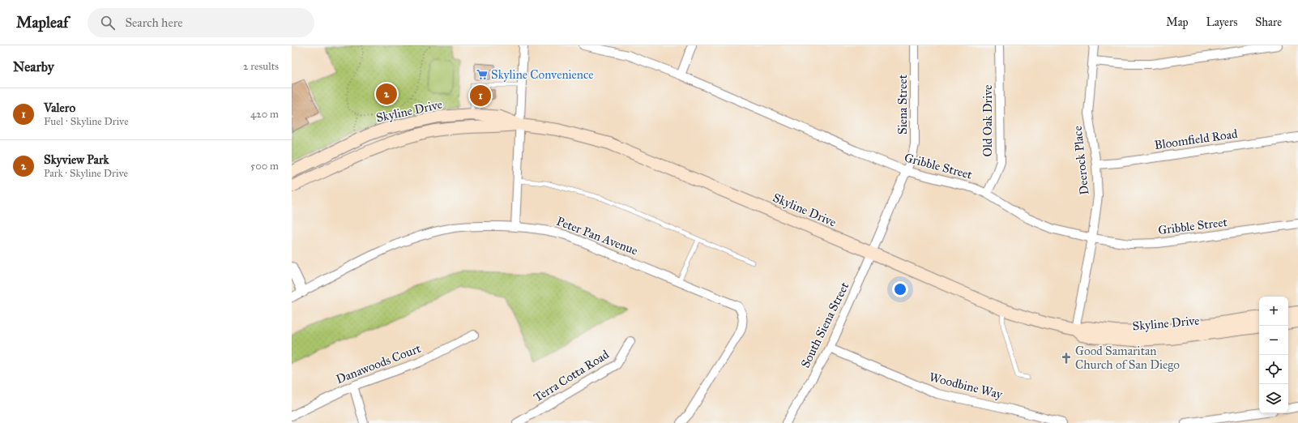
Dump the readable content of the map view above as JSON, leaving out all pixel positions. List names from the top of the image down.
{
  "streets": {
    "main road": ["Skyline Drive"],
    "street": [
      "Siena Street",
      "Old Oak Drive",
      "Bloomfield Road",
      "Deerock Place",
      "Gribble Street",
      "Peter Pan Avenue",
      "South Siena Street",
      "Danawoods Court",
      "Terra Cotta Road",
      "Woodbine Way"
    ]
  },
  "crossings": [
    ["Siena Street", "Skyline Drive"],
    ["Siena Street", "Gribble Street"],
    ["Siena Street", "South Siena Street"],
    ["Skyline Drive", "Deerock Place"],
    ["Skyline Drive", "South Siena Street"],
    ["Old Oak Drive", "Gribble Street"],
    ["Bloomfield Road", "Deerock Place"],
    ["Deerock Place", "Gribble Street"],
    ["South Siena Street", "Woodbine Way"]
  ],
  "places": {
    "supermarket": ["Skyline Convenience"],
    "church": ["Good Samaritan Church of San Diego"]
  },
  "page": {
    "header": "Mapleaf",
    "search": "Search here",
    "nav": ["Map", "Layers", "Share"],
    "heading": ["Nearby", "2 results"],
    "pins": ["2", "1"],
    "list": [
      {
        "mark": "1",
        "name": "Valero",
        "note": "Fuel · Skyline Drive",
        "value": "420 m"
      },
      {
        "mark": "2",
        "name": "Skyview Park",
        "note": "Park · Skyline Drive",
        "value": "500 m"
      }
    ],
    "map_buttons": ["+", "−"]
  }
}
